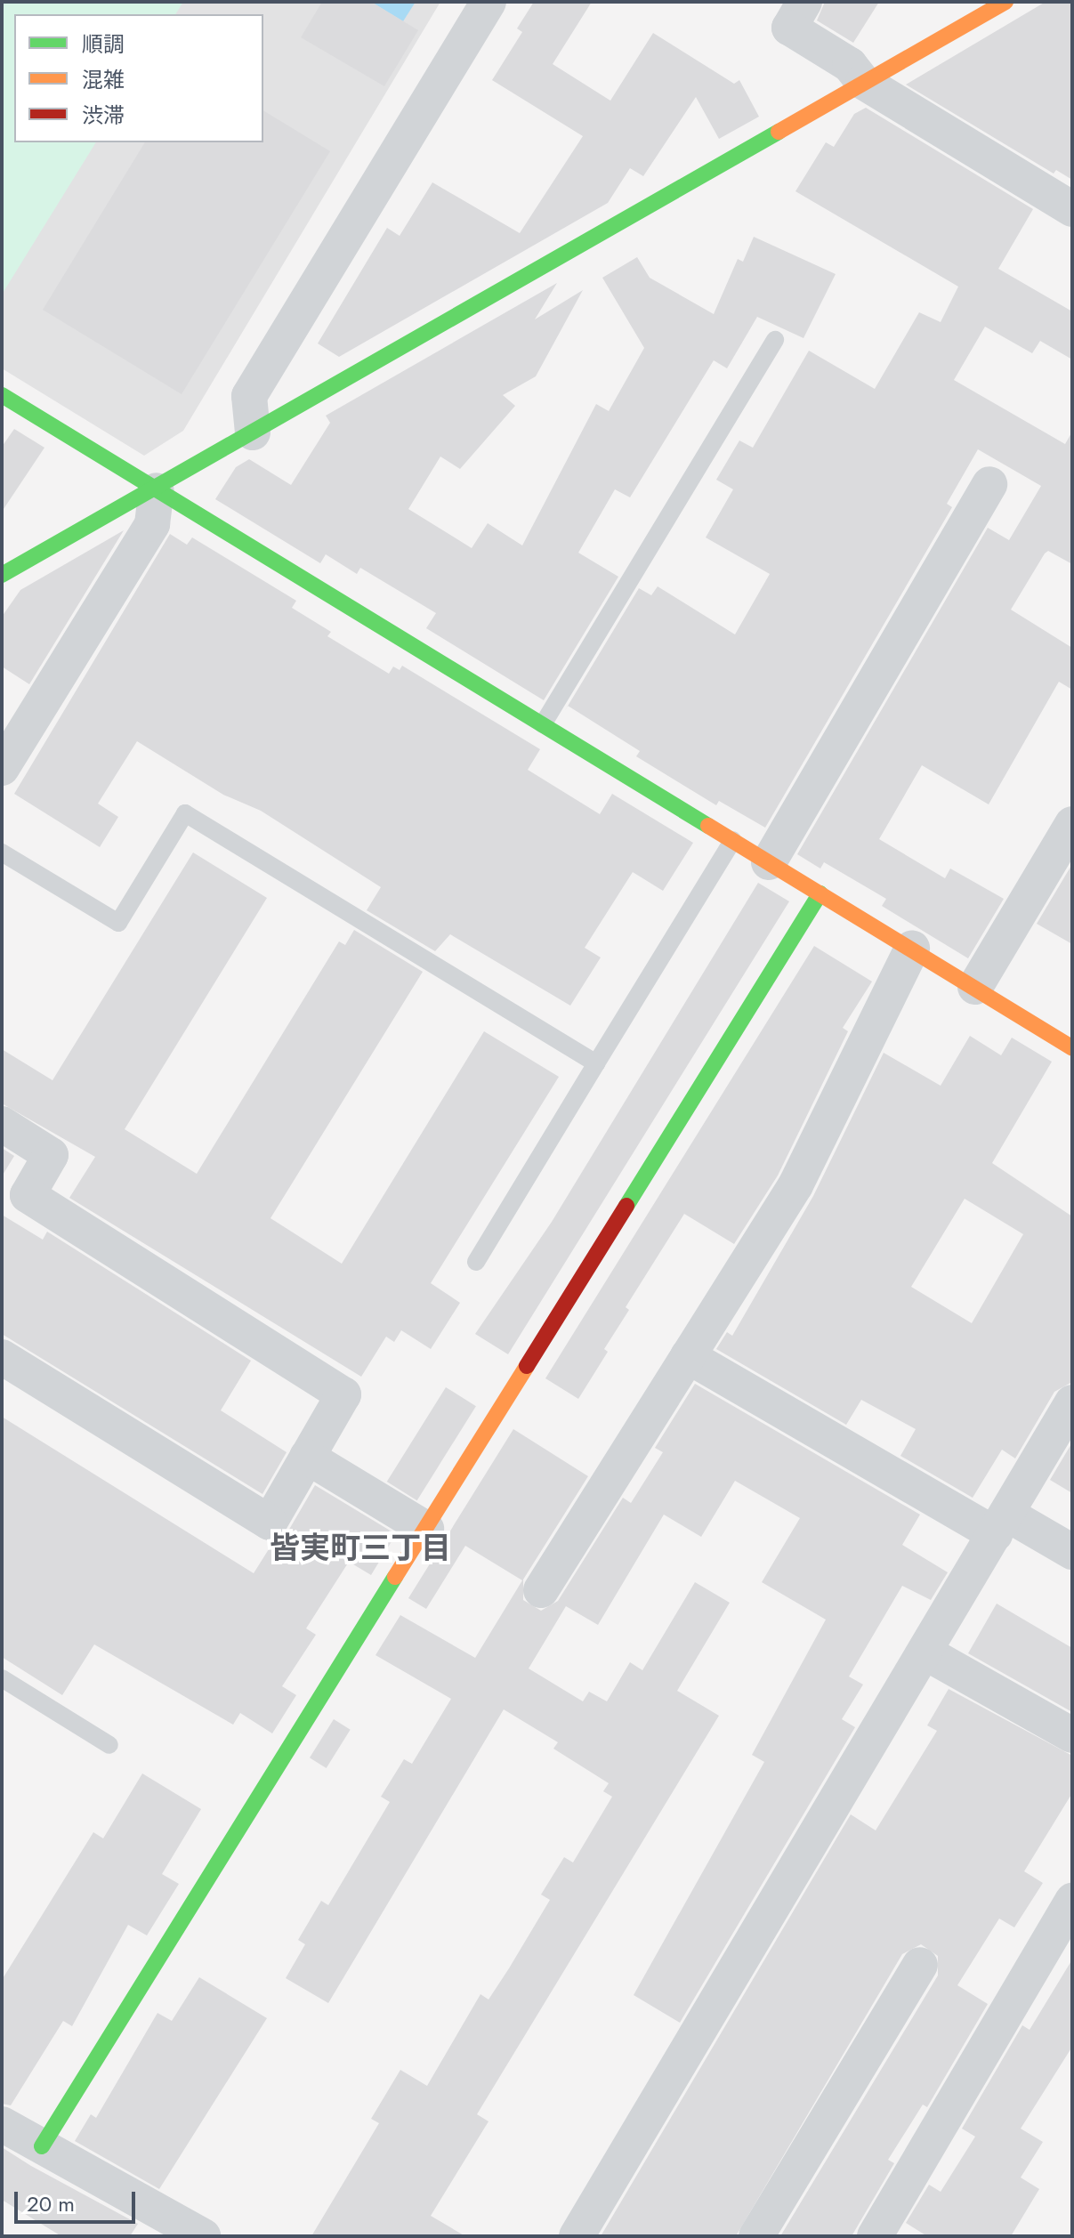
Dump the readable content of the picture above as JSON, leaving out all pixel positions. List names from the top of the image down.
{
  "districts": ["皆実町三丁目"],
  "legend": ["順調", "混雑", "渋滞"],
  "scale_bar": "20 m"
}
